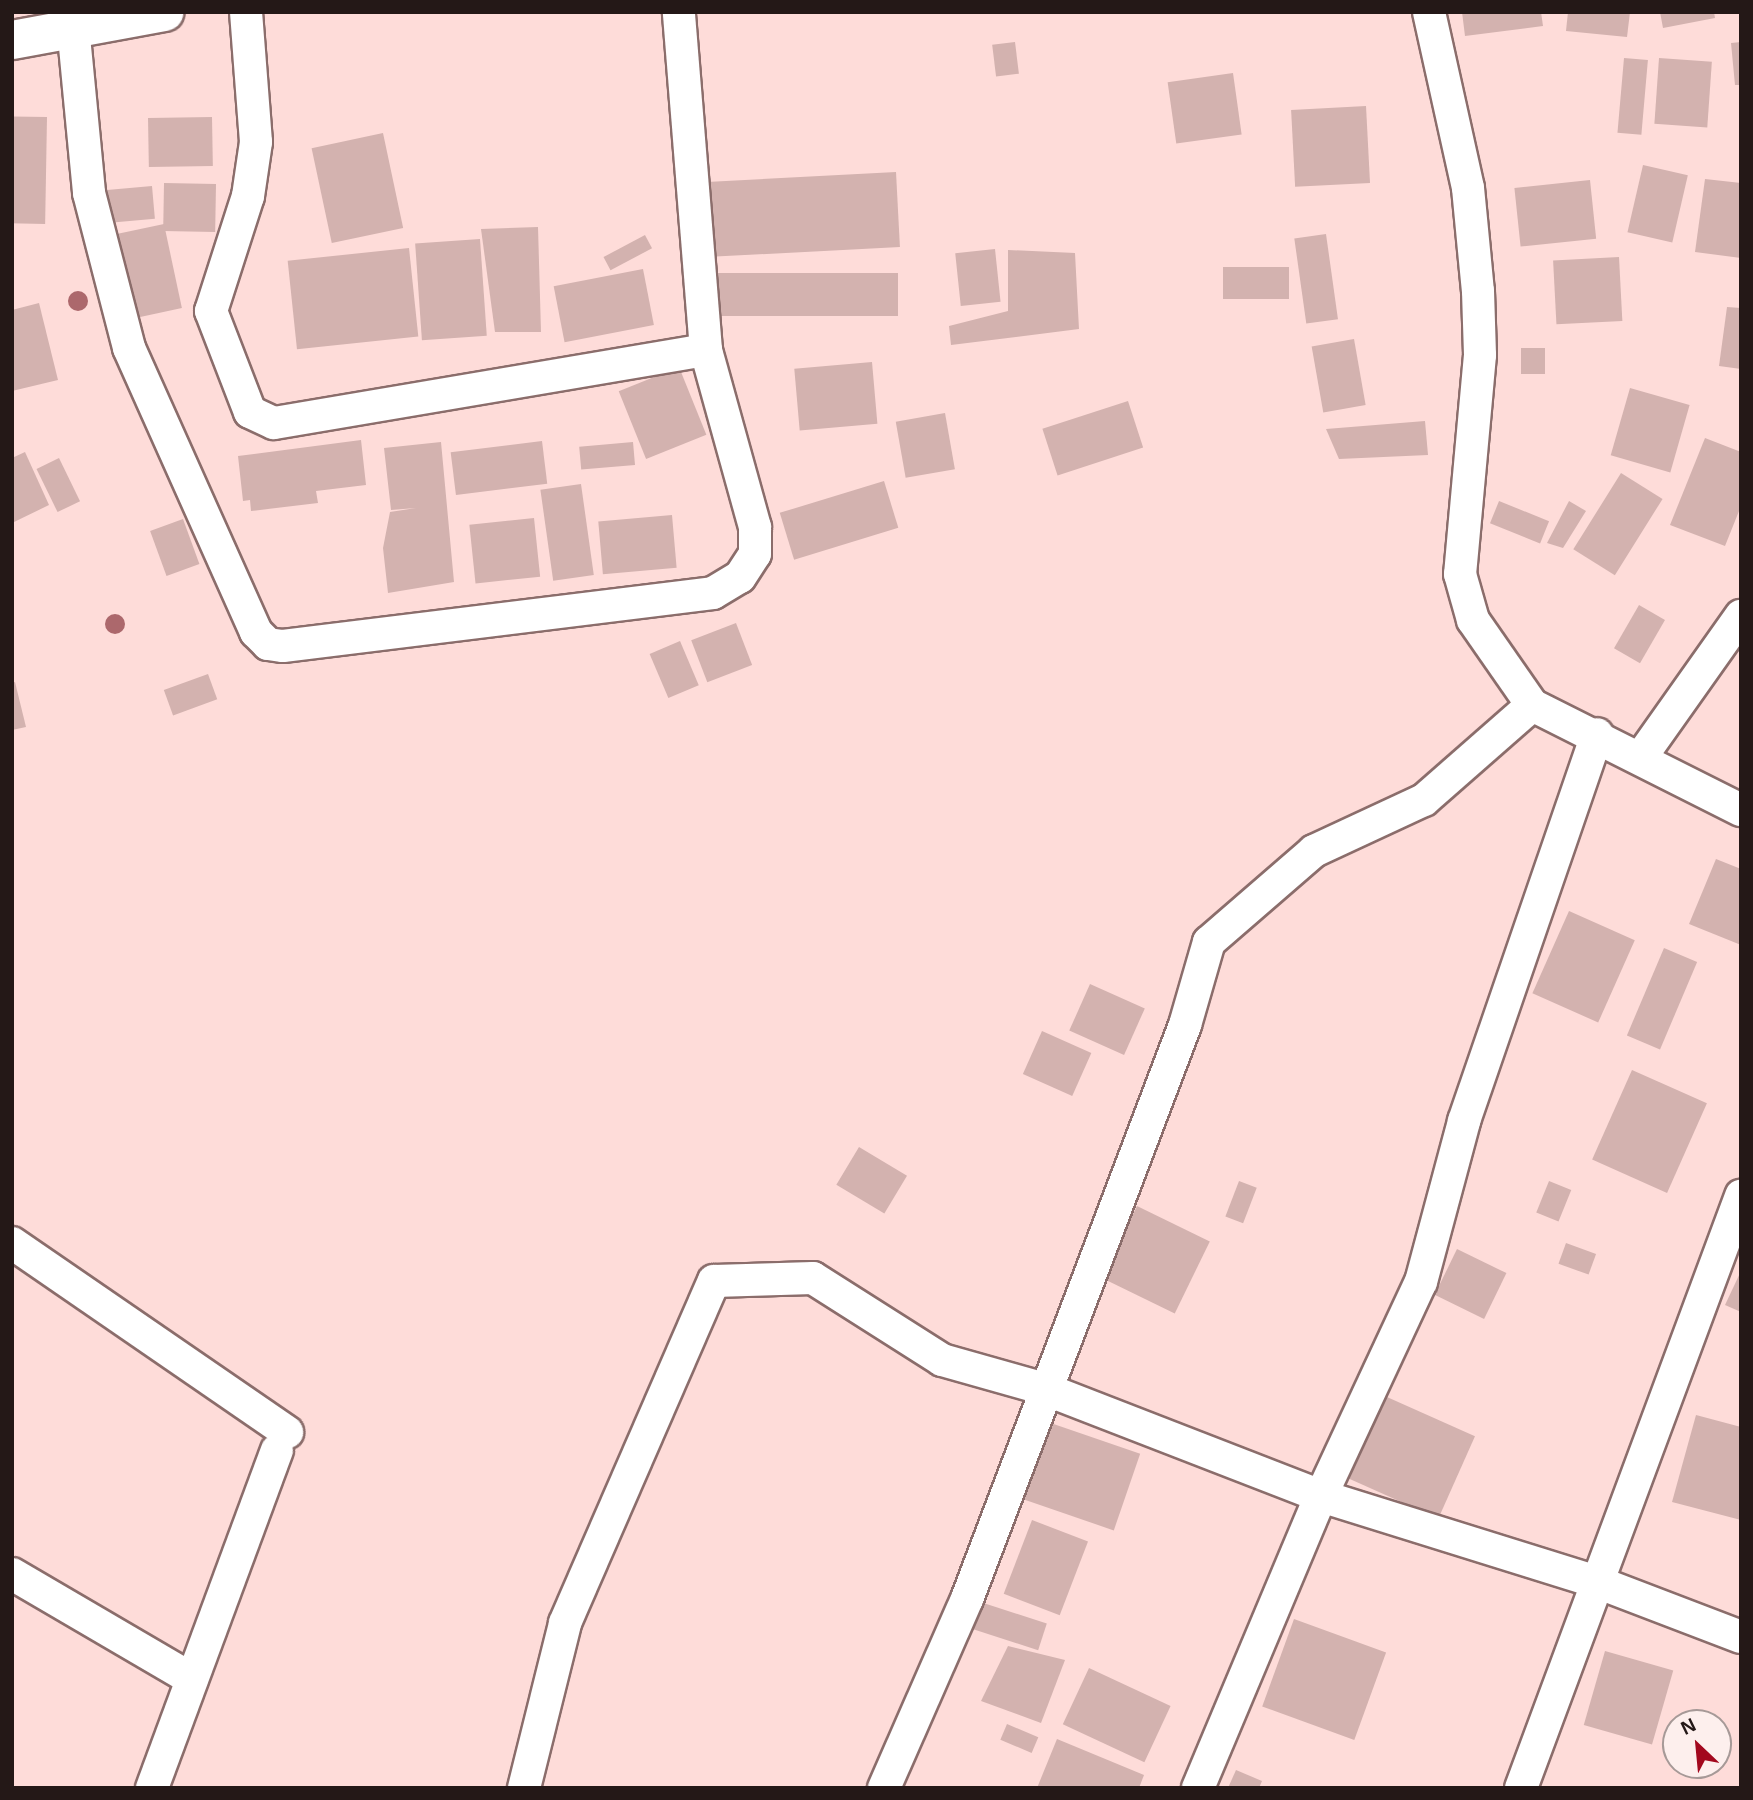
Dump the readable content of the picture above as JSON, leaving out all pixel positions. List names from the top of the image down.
{
  "north": "top left"
}
